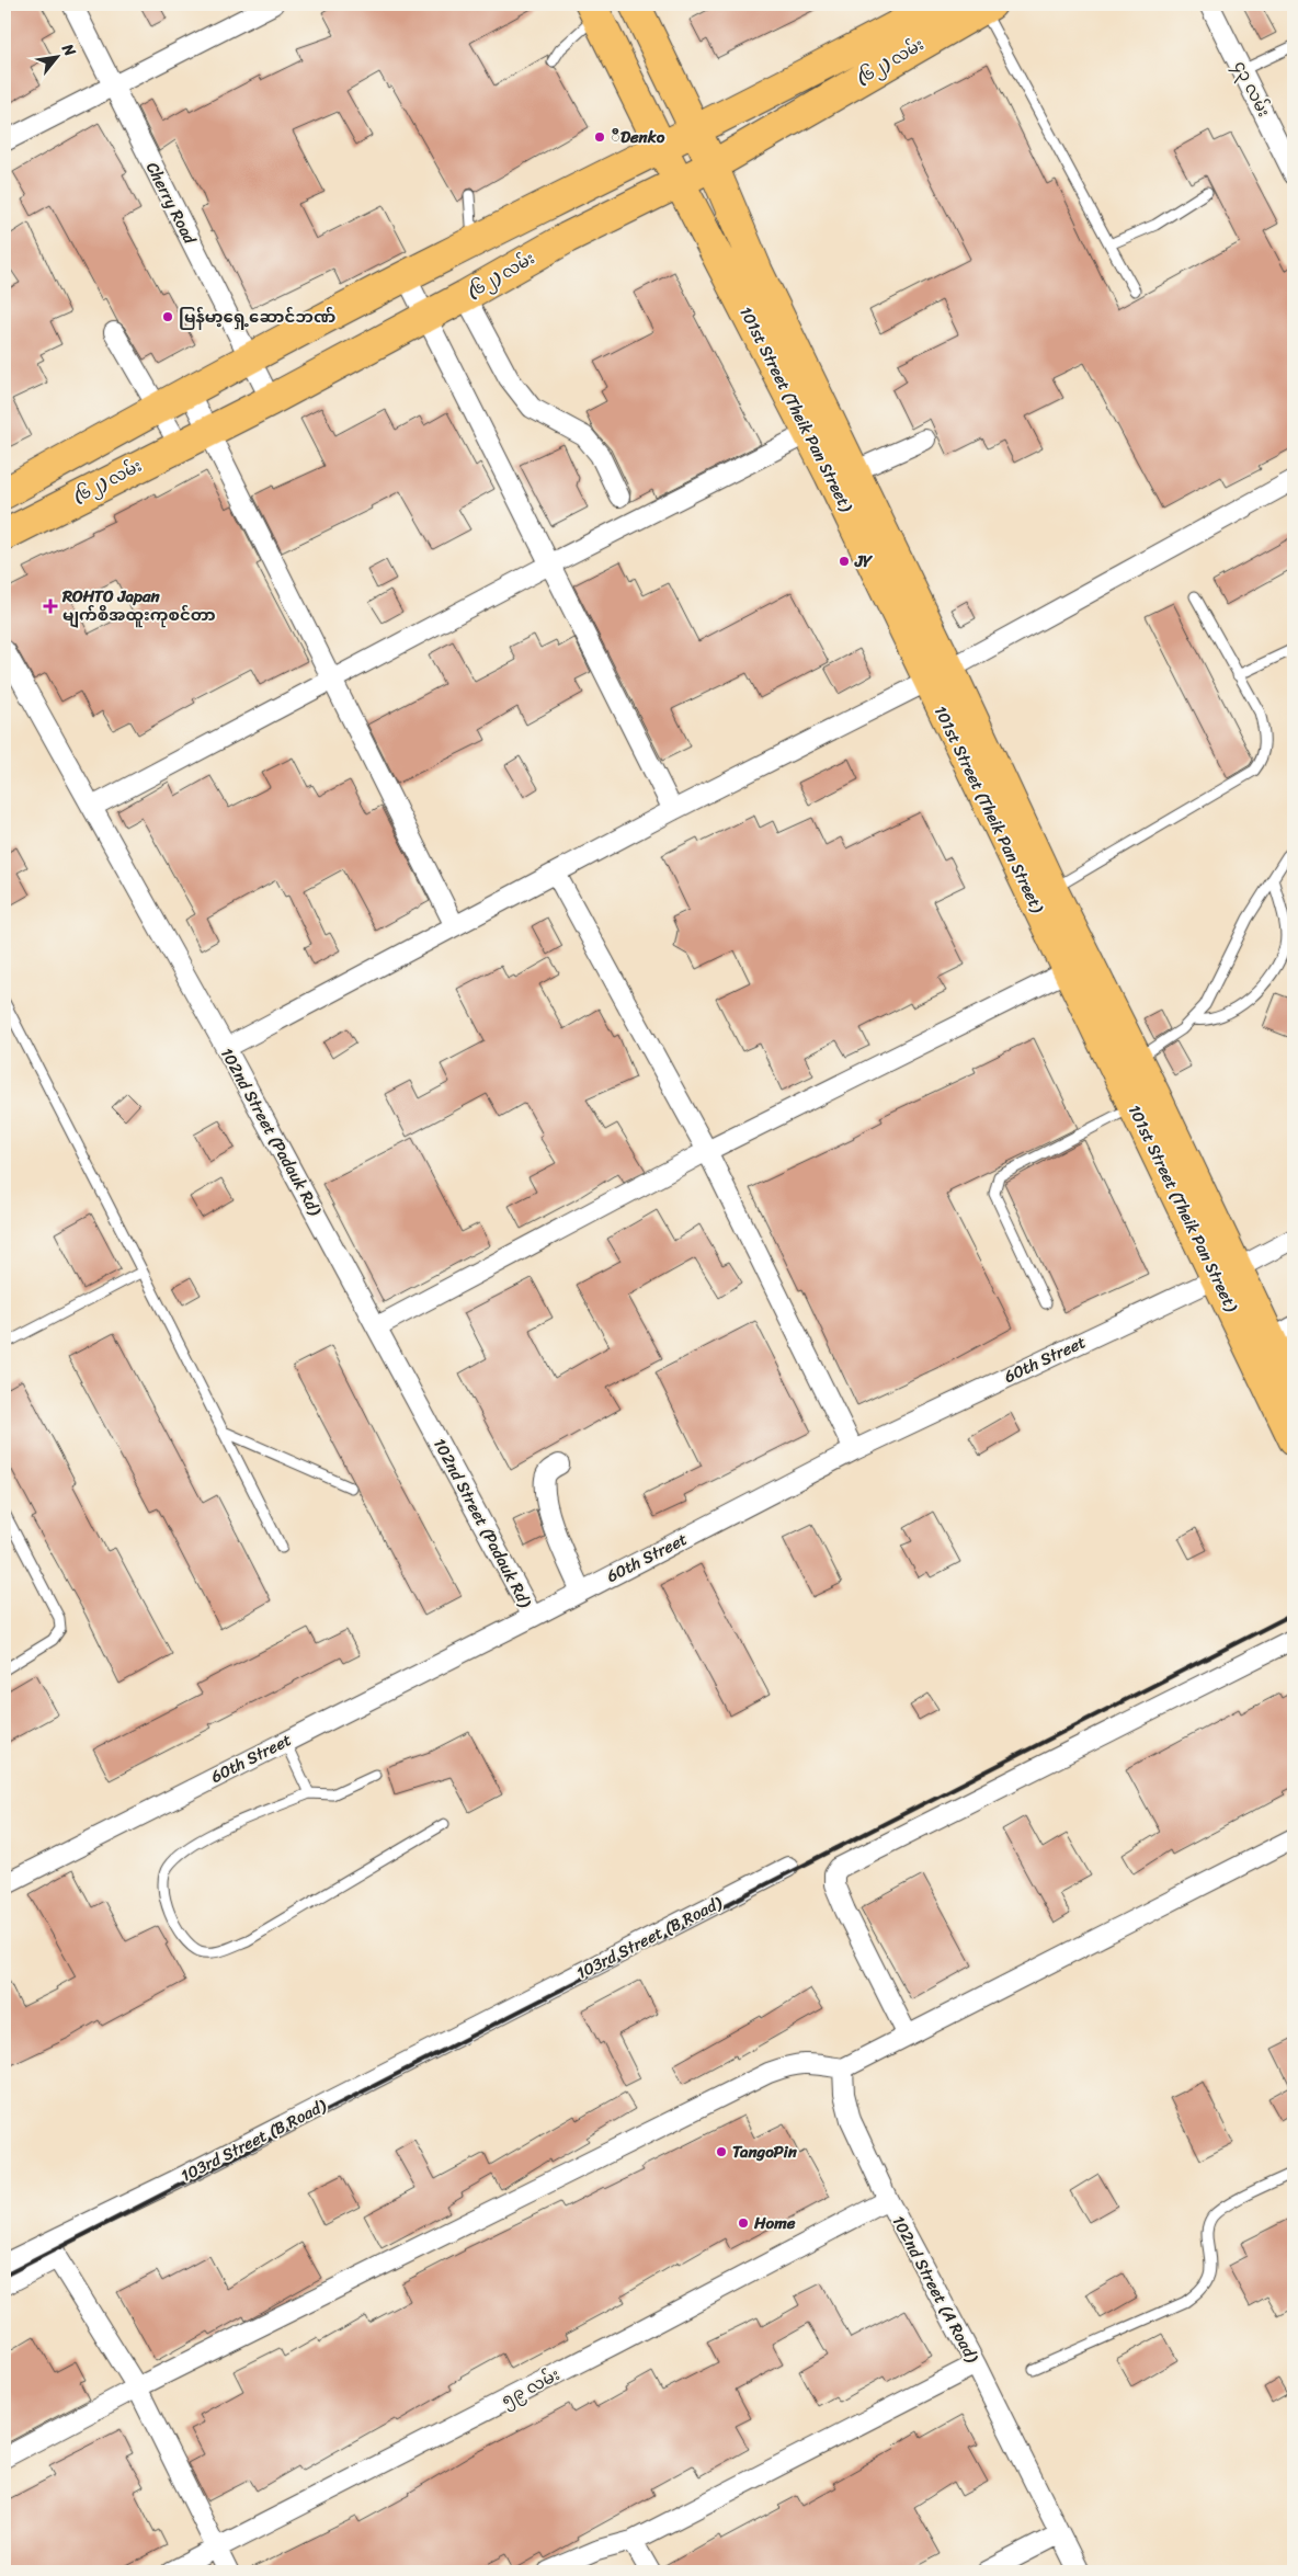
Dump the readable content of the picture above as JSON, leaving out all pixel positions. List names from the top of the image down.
{
  "streets": {
    "main road": ["(၆၂) လမ်း", "101st Street (Theik Pan Street)"],
    "street": [
      "၄၃ လမ်း",
      "Cherry Road",
      "102nd Street (Padauk Rd)",
      "60th Street",
      "103rd Street (B Road)",
      "102nd Street (A Road)",
      "၅၉ လမ်း"
    ]
  },
  "crossings": [
    ["(၆၂) လမ်း", "Cherry Road"],
    ["(၆၂) လမ်း", "101st Street (Theik Pan Street)"],
    ["101st Street (Theik Pan Street)", "60th Street"],
    ["102nd Street (Padauk Rd)", "60th Street"],
    ["102nd Street (A Road)", "၅၉ လမ်း"]
  ],
  "places": {
    "other": [
      "ီDenko",
      "မြန်မာ့ရှေ့ဆောင်ဘဏ်",
      "JY",
      "TangoPin",
      "Home"
    ],
    "health": ["ROHTO Japan မျက်စိအထူးကုစင်တာ"]
  },
  "north": "top right"
}
